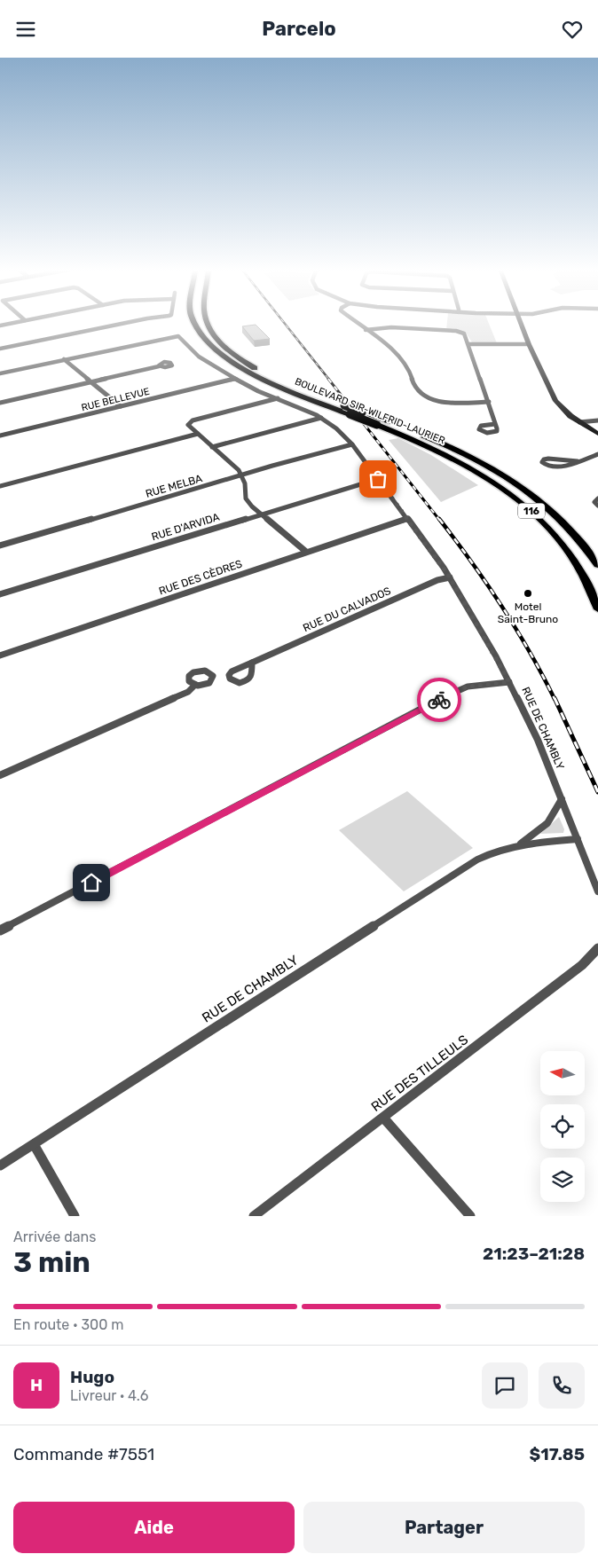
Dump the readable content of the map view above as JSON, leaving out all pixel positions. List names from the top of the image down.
{
  "streets": {
    "main road": ["BOULEVARD SIR-WILFRID-LAURIER", "116"],
    "street": [
      "RUE BELLEVUE",
      "RUE MELBA",
      "RUE D'ARVIDA",
      "RUE DES CÈDRES",
      "RUE DU CALVADOS",
      "RUE DE CHAMBLY",
      "RUE DES TILLEULS"
    ]
  },
  "crossings": [
    ["RUE BELLEVUE", "RUE DE CHAMBLY"],
    ["RUE MELBA", "RUE DE CHAMBLY"],
    ["RUE D'ARVIDA", "RUE DE CHAMBLY"],
    ["RUE DES CÈDRES", "RUE DE CHAMBLY"],
    ["RUE DU CALVADOS", "RUE DE CHAMBLY"]
  ],
  "places": ["Motel Saint-Bruno"],
  "north": "left",
  "page": {
    "header": "Parcelo",
    "heading": ["3 min", "Arrivée dans", "21:23–21:28"],
    "panel": [
      "Hugo",
      "Livreur · 4.6",
      "Commande #7551",
      "$17.85"
    ],
    "bar": "En route · 300 m",
    "round": "H",
    "buttons": ["Aide", "Partager"]
  }
}
